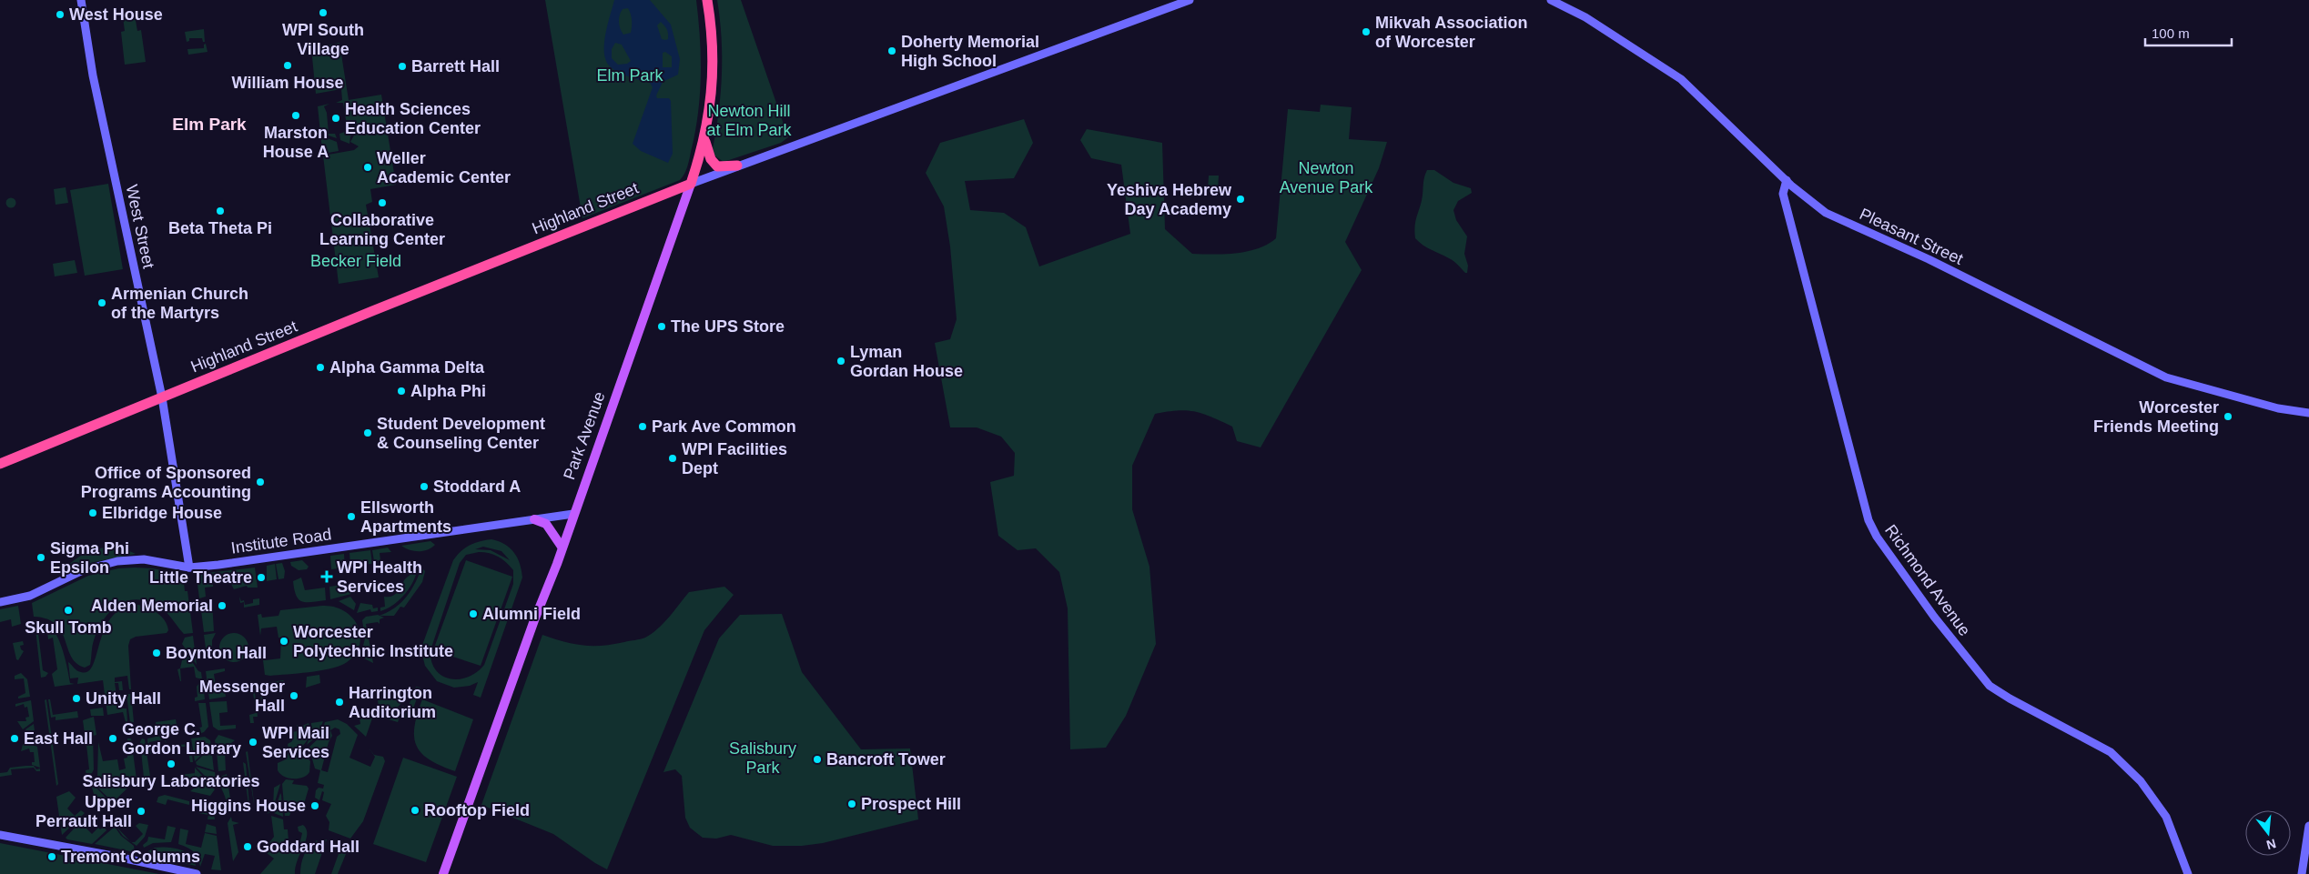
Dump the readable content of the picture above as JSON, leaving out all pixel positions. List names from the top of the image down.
{
  "streets": {
    "highway": ["Highland Street", "Park Avenue"],
    "street": [
      "West Street",
      "Pleasant Street",
      "Institute Road",
      "Richmond Avenue"
    ]
  },
  "crossings": [
    ["Highland Street", "West Street"],
    ["Highland Street", "Park Avenue"],
    ["West Street", "Institute Road"],
    ["Pleasant Street", "Richmond Avenue"],
    ["Park Avenue", "Institute Road"]
  ],
  "districts": ["Elm Park"],
  "parks": [
    "Elm Park",
    "Newton Hill at Elm Park",
    "Newton Avenue Park",
    "Becker Field",
    "Salisbury Park"
  ],
  "places": {
    "other": [
      "WPI South Village",
      "West House",
      "Mikvah Association of Worcester",
      "Doherty Memorial High School",
      "William House",
      "Barrett Hall",
      "Marston House A",
      "Health Sciences Education Center",
      "Weller Academic Center",
      "Yeshiva Hebrew Day Academy",
      "Collaborative Learning Center",
      "Beta Theta Pi",
      "Armenian Church of the Martyrs",
      "The UPS Store",
      "Lyman Gordan House",
      "Alpha Gamma Delta",
      "Alpha Phi",
      "Worcester Friends Meeting",
      "Park Ave Common",
      "Student Development & Counseling Center",
      "WPI Facilities Dept",
      "Office of Sponsored Programs Accounting",
      "Stoddard A",
      "Elbridge House",
      "Ellsworth Apartments",
      "Sigma Phi Epsilon",
      "Little Theatre",
      "Alden Memorial",
      "Skull Tomb",
      "Alumni Field",
      "Worcester Polytechnic Institute",
      "Boynton Hall",
      "Messenger Hall",
      "Unity Hall",
      "Harrington Auditorium",
      "East Hall",
      "George C. Gordon Library",
      "WPI Mail Services",
      "Bancroft Tower",
      "Salisbury Laboratories",
      "Prospect Hill",
      "Higgins House",
      "Rooftop Field",
      "Upper Perrault Hall",
      "Goddard Hall",
      "Tremont Columns"
    ],
    "health": ["WPI Health Services"]
  },
  "scale_bar": "100 m",
  "north": "bottom"
}
